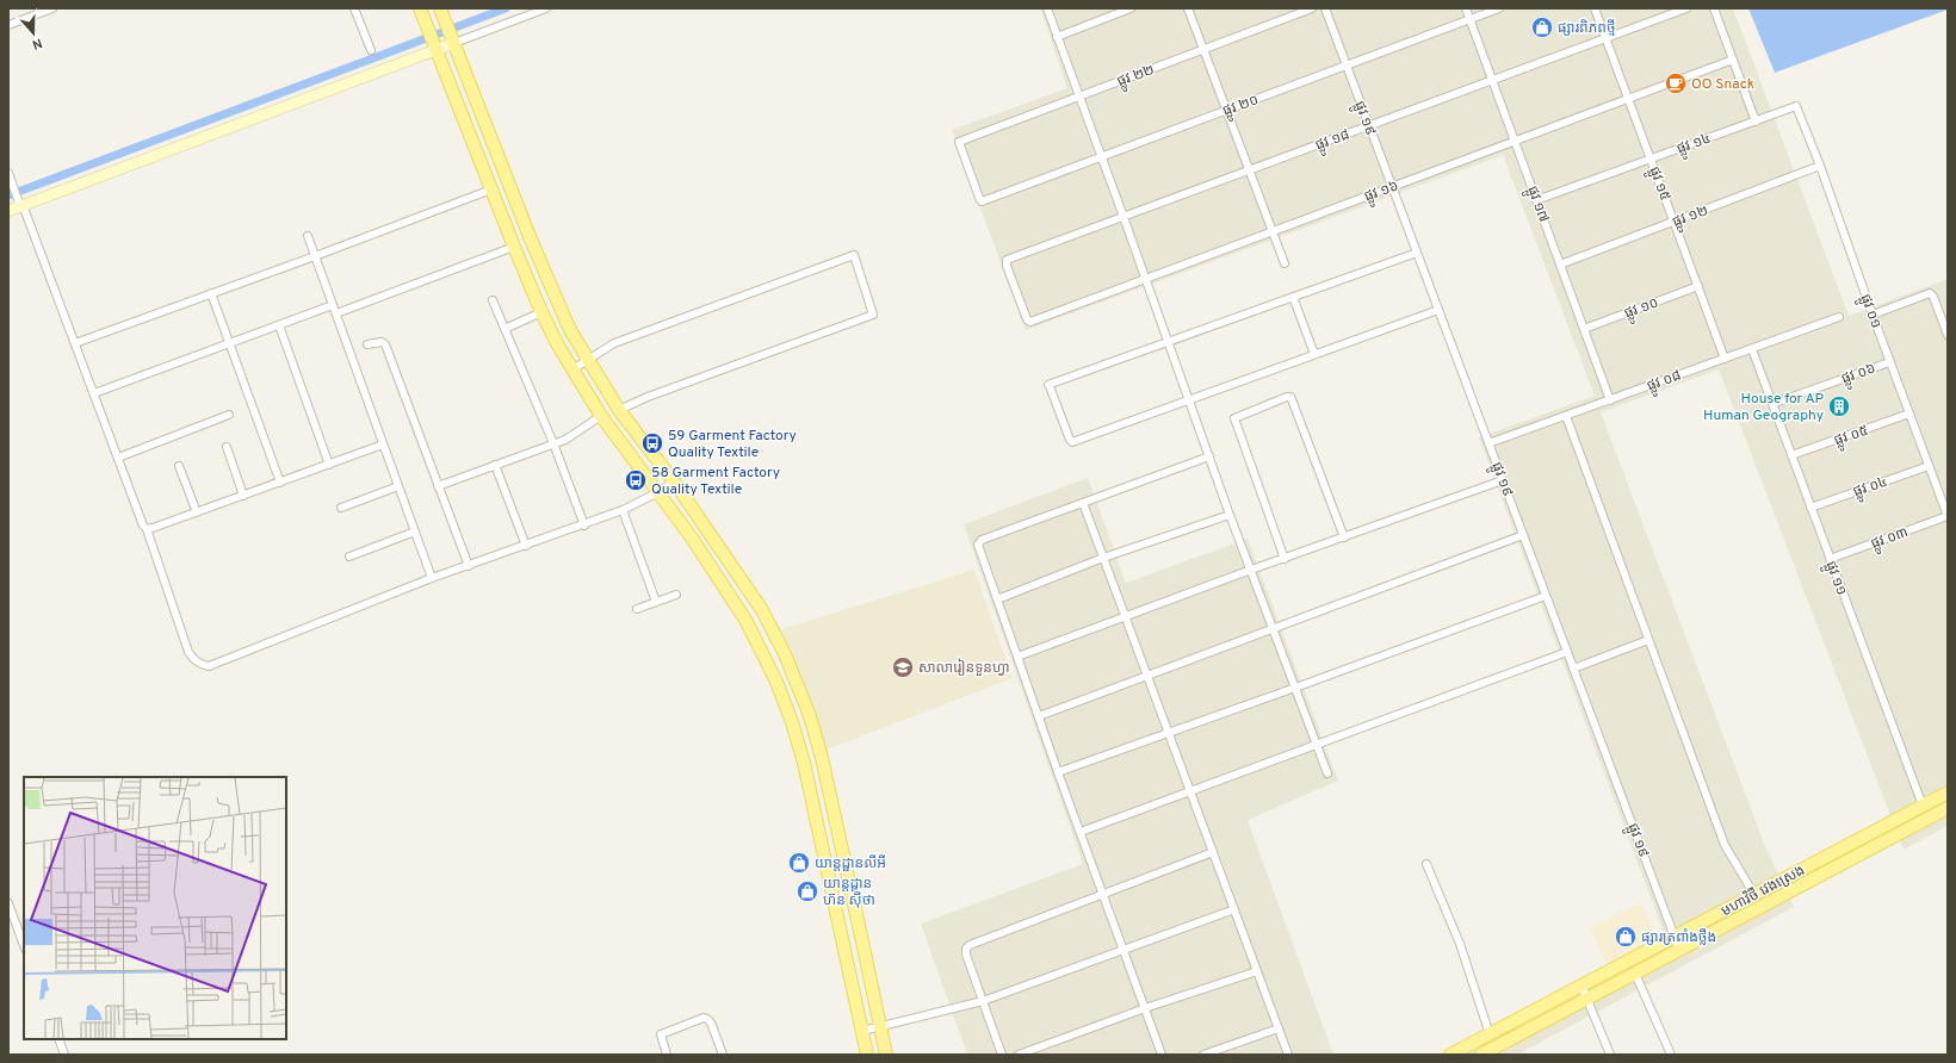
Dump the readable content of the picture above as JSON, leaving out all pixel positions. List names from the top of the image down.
{
  "streets": {
    "main road": ["មហាវិថី វេងស្រេង"],
    "street": [
      "ផ្លូវ ២២",
      "ផ្លូវ ២០",
      "ផ្លូវ ១៩",
      "ផ្លូវ ១៨",
      "ផ្លូវ ១៤",
      "ផ្លូវ ១៥",
      "ផ្លូវ ១៦",
      "ផ្លូវ ១៧",
      "ផ្លូវ ១២",
      "ផ្លូវ ១០",
      "ផ្លូវ ០១",
      "ផ្លូវ ០៦",
      "ផ្លូវ ០៨",
      "ផ្លូវ ០៥",
      "ផ្លូវ ០៤",
      "ផ្លូវ ០៣",
      "ផ្លូវ ១១"
    ]
  },
  "crossings": [
    ["ផ្លូវ ២២", "ផ្លូវ ២០"],
    ["ផ្លូវ ២០", "ផ្លូវ ១៩"],
    ["ផ្លូវ ២០", "ផ្លូវ ១៧"],
    ["ផ្លូវ ១៩", "ផ្លូវ ១៨"],
    ["ផ្លូវ ១៩", "ផ្លូវ ១៦"],
    ["ផ្លូវ ១៩", "ផ្លូវ ០៨"],
    ["ផ្លូវ ១៩", "មហាវិថី វេងស្រេង"],
    ["ផ្លូវ ១៨", "ផ្លូវ ១៥"],
    ["ផ្លូវ ១៨", "ផ្លូវ ១៦"],
    ["ផ្លូវ ១៨", "ផ្លូវ ១៧"],
    ["ផ្លូវ ១៤", "ផ្លូវ ១៥"],
    ["ផ្លូវ ១៤", "ផ្លូវ ១៧"],
    ["ផ្លូវ ១៤", "ផ្លូវ ០១"],
    ["ផ្លូវ ១៥", "ផ្លូវ ១៦"],
    ["ផ្លូវ ១៥", "ផ្លូវ ១២"],
    ["ផ្លូវ ១៥", "ផ្លូវ ១០"],
    ["ផ្លូវ ១៥", "ផ្លូវ ០៨"],
    ["ផ្លូវ ១៦", "ផ្លូវ ១៧"],
    ["ផ្លូវ ១៧", "ផ្លូវ ១២"],
    ["ផ្លូវ ១៧", "ផ្លូវ ១០"],
    ["ផ្លូវ ១៧", "ផ្លូវ ០៨"],
    ["ផ្លូវ ១២", "ផ្លូវ ០១"],
    ["ផ្លូវ ០១", "ផ្លូវ ០៦"],
    ["ផ្លូវ ០១", "ផ្លូវ ០៥"],
    ["ផ្លូវ ០១", "ផ្លូវ ០៤"],
    ["ផ្លូវ ០១", "ផ្លូវ ០៣"],
    ["ផ្លូវ ០៦", "ផ្លូវ ១១"],
    ["ផ្លូវ ០៨", "ផ្លូវ ១១"],
    ["ផ្លូវ ០៥", "ផ្លូវ ១១"],
    ["ផ្លូវ ០៤", "ផ្លូវ ១១"],
    ["ផ្លូវ ០៣", "ផ្លូវ ១១"],
    ["ផ្លូវ ១១", "មហាវិថី វេងស្រេង"]
  ],
  "places": {
    "shop": [
      "ផ្សារពិភពថ្មី",
      "យាន្ដដ្ឋានលីអី",
      "យាន្ដដ្ឋាន ហ៊ន ស៊ីថា",
      "ផ្សារត្រពាំងថ្លឹង"
    ],
    "cafe": ["OO Snack"],
    "building": ["House for AP Human Geography"],
    "bus stop": ["59 Garment Factory Quality Textile", "58 Garment Factory Quality Textile"],
    "school or university": ["សាលារៀនទួនហ្វា"]
  },
  "north": "bottom"
}
